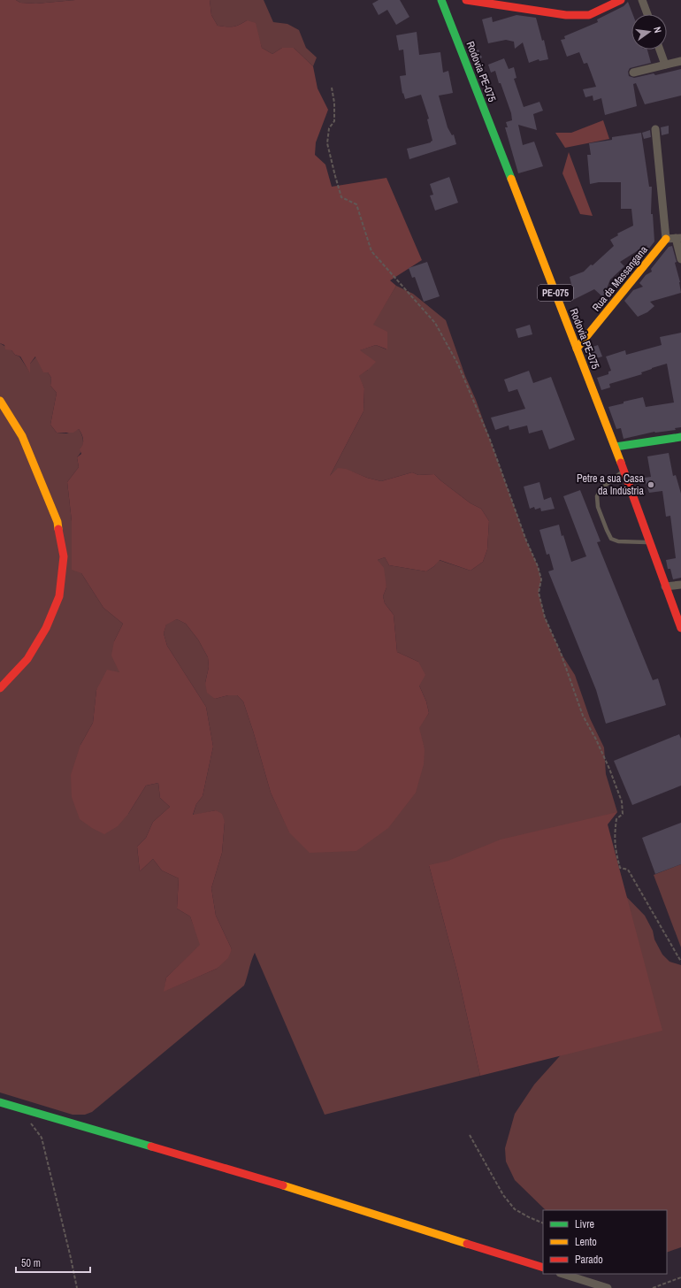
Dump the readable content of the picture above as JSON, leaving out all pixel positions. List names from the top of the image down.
{
  "streets": {
    "street": ["Rodovia PE-075", "Rua da Massangana", "PE-075"]
  },
  "crossings": [
    ["Rodovia PE-075", "Rua da Massangana"]
  ],
  "places": ["Petre a sua Casa da Indústria"],
  "legend": ["Livre", "Lento", "Parado"],
  "scale_bar": "50 m",
  "north": "right"
}
